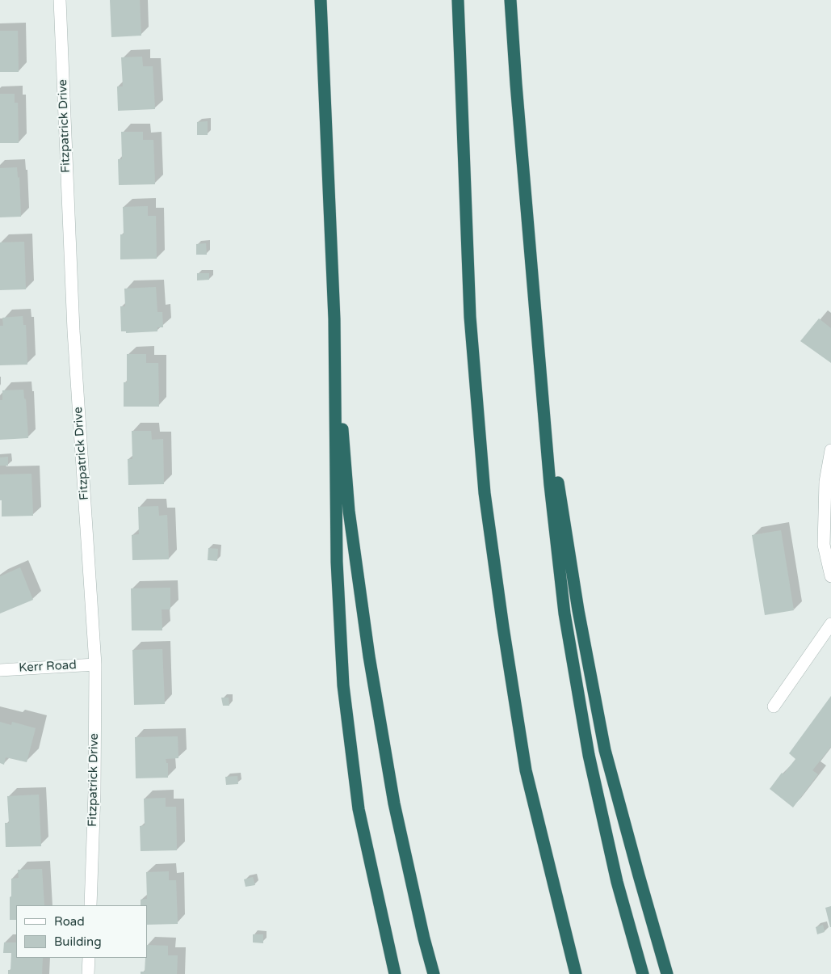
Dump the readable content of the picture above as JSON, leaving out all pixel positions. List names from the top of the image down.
{
  "streets": {
    "street": ["Fitzpatrick Drive", "Kerr Road"]
  },
  "crossings": [
    ["Fitzpatrick Drive", "Kerr Road"]
  ],
  "legend": ["Road", "Building"]
}
